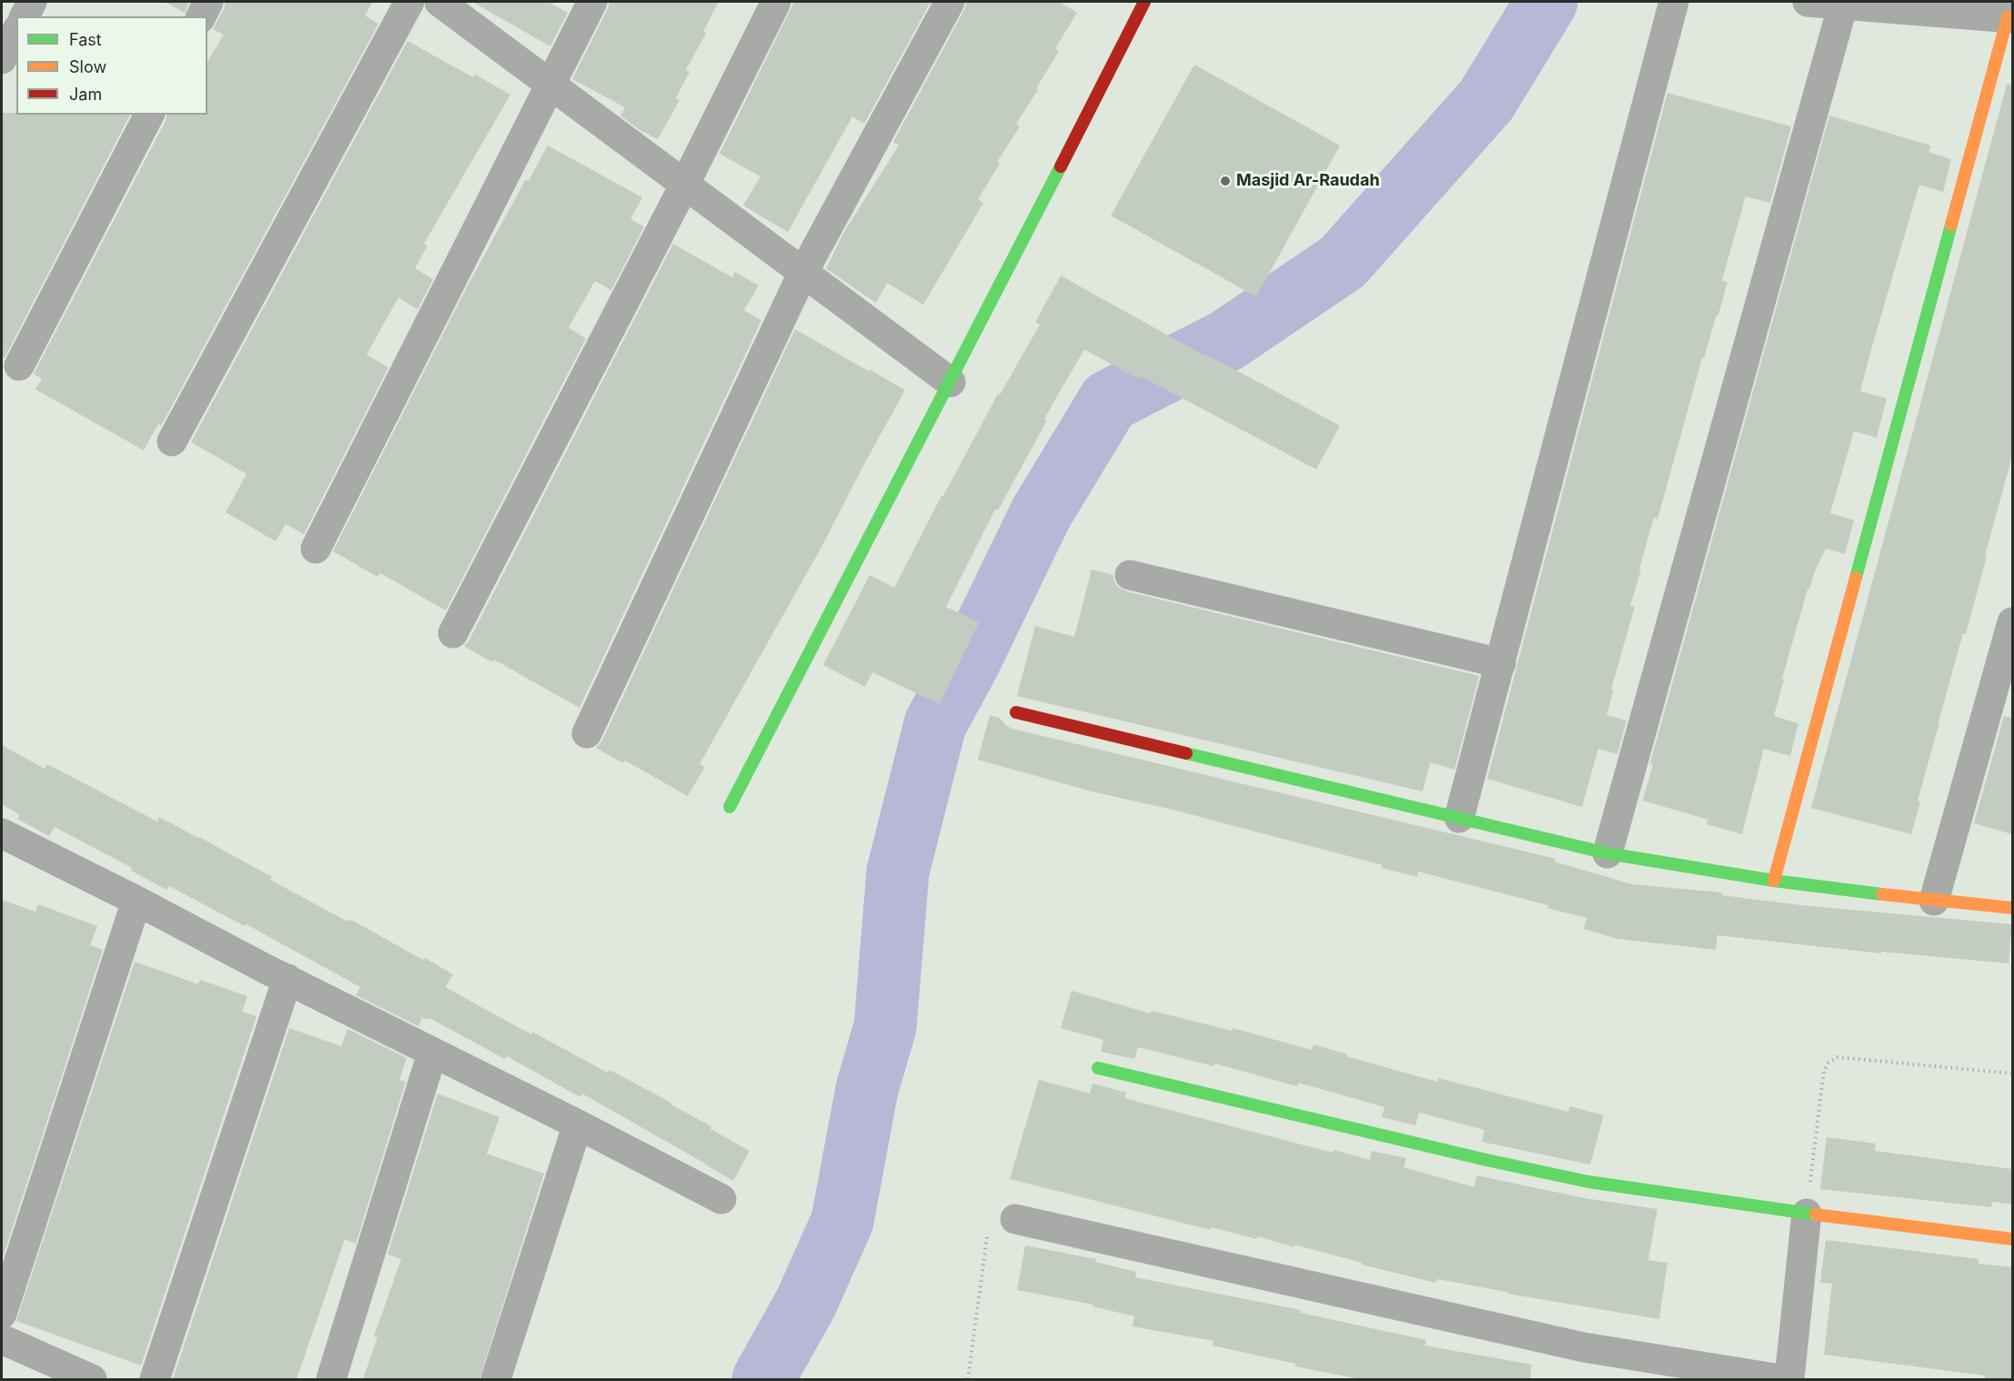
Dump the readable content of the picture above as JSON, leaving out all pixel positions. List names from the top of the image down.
{
  "places": ["Masjid Ar-Raudah"],
  "legend": ["Fast", "Slow", "Jam"]
}
